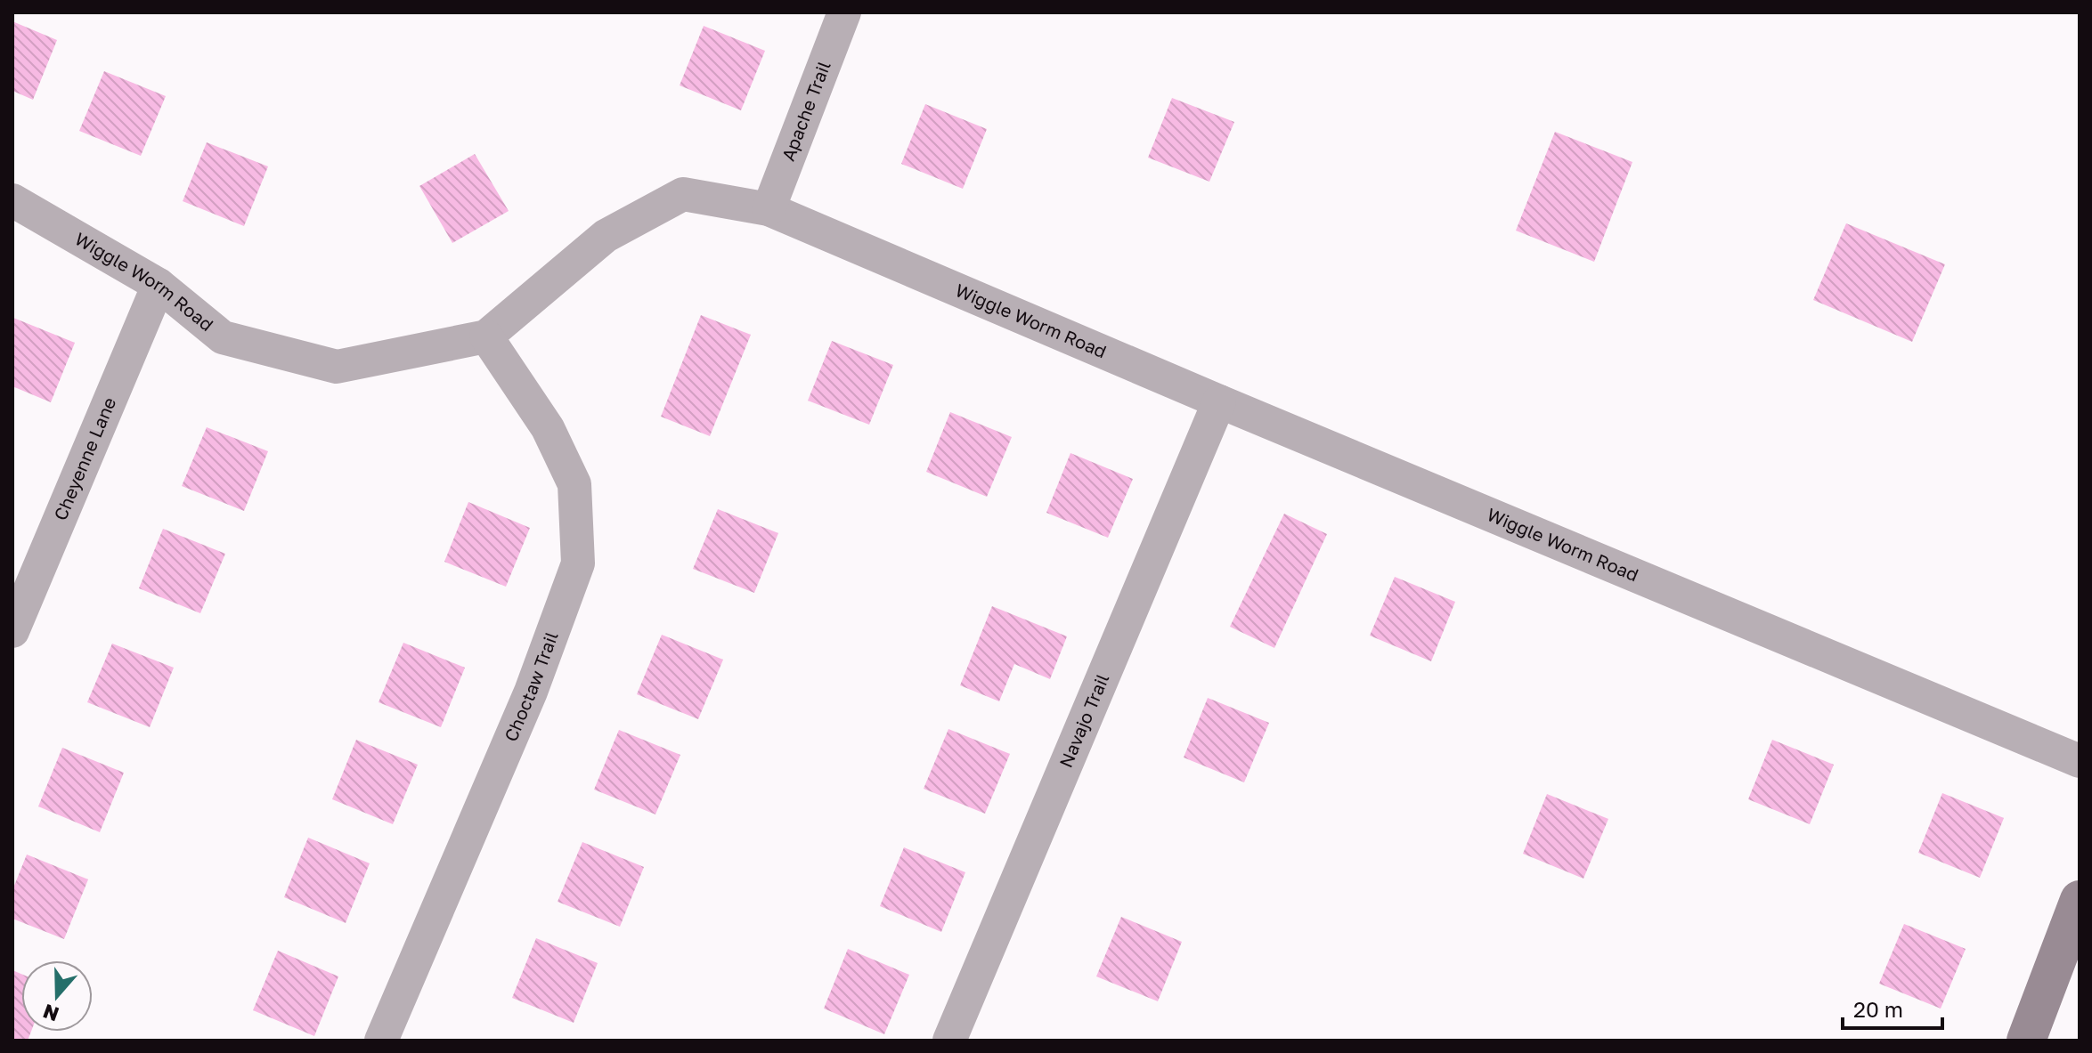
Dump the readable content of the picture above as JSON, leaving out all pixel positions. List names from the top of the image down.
{
  "streets": {
    "street": [
      "Apache Trail",
      "Wiggle Worm Road",
      "Cheyenne Lane",
      "Choctaw Trail",
      "Navajo Trail"
    ]
  },
  "crossings": [
    ["Apache Trail", "Wiggle Worm Road"],
    ["Wiggle Worm Road", "Cheyenne Lane"],
    ["Wiggle Worm Road", "Choctaw Trail"],
    ["Wiggle Worm Road", "Navajo Trail"]
  ],
  "scale_bar": "20 m",
  "north": "bottom"
}
